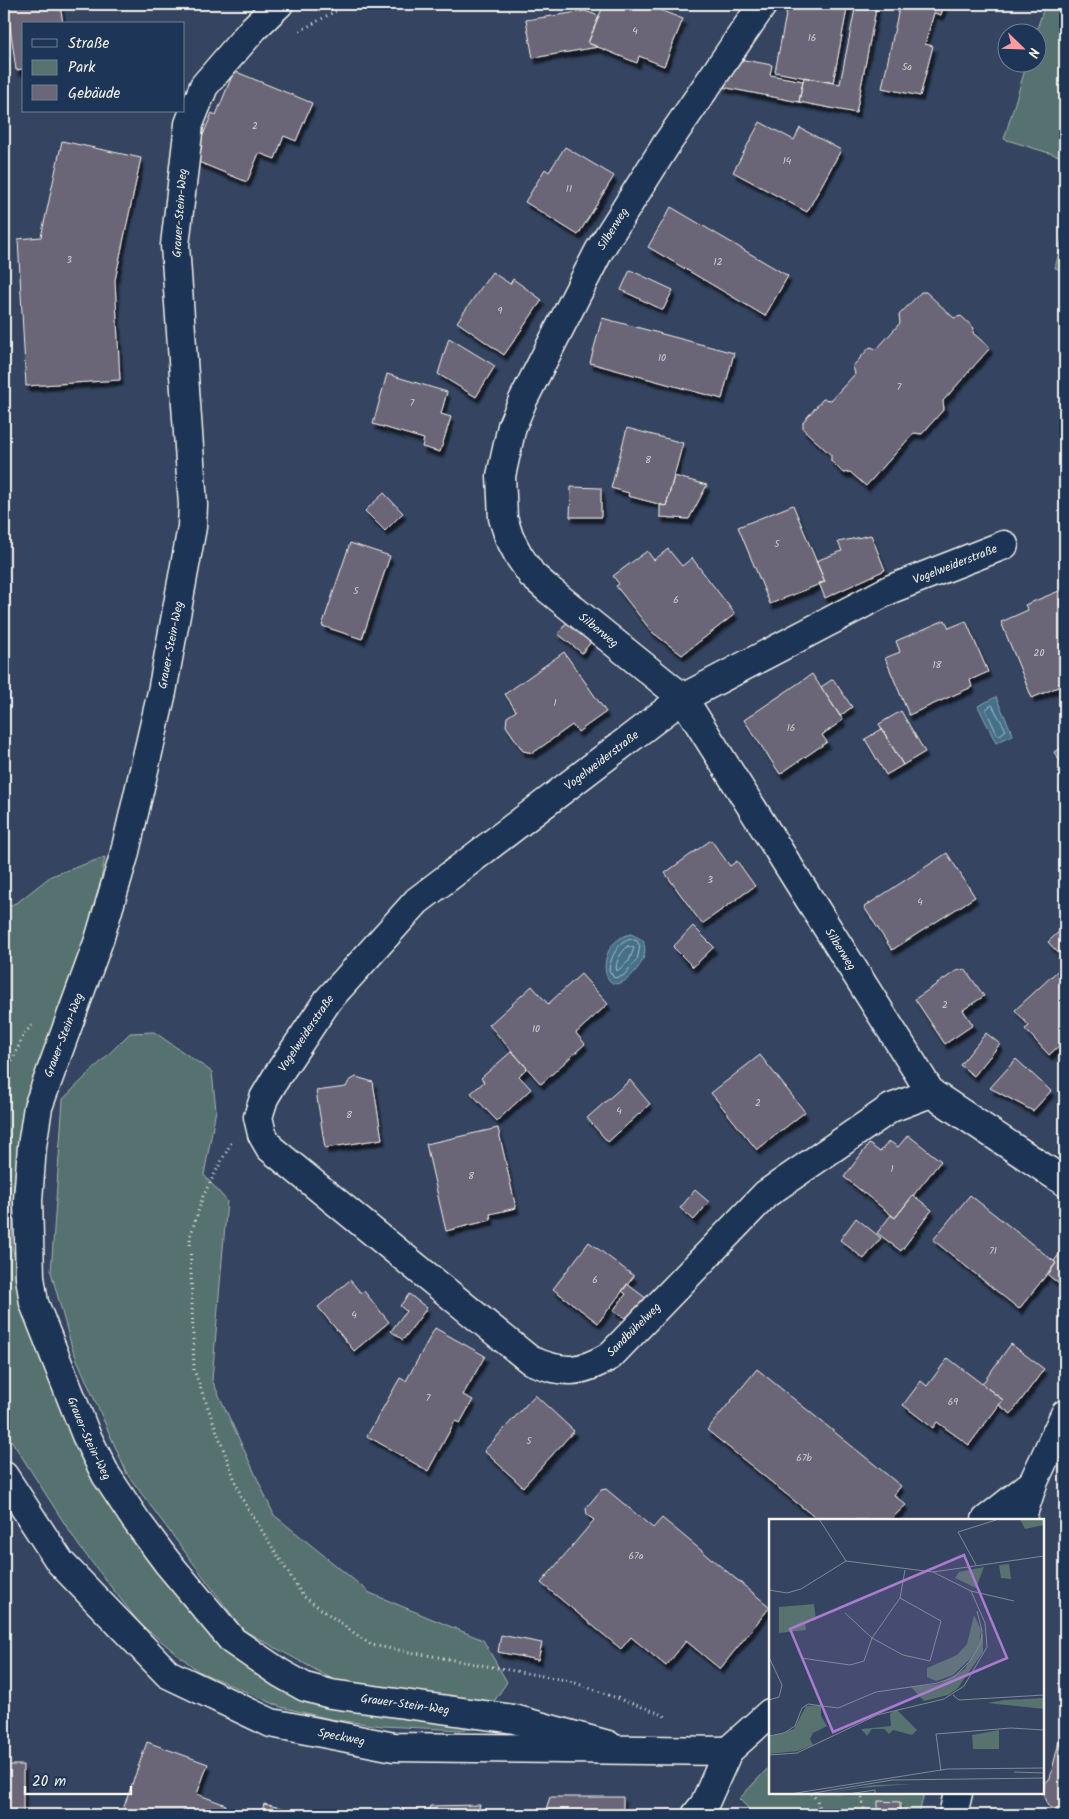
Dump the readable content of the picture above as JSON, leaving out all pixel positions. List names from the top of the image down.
{
  "streets": {
    "street": [
      "Grauer-Stein-Weg",
      "Silberweg",
      "Vogelweiderstraße",
      "Sandbühelweg",
      "Speckweg"
    ]
  },
  "crossings": [
    ["Grauer-Stein-Weg", "Speckweg"],
    ["Silberweg", "Vogelweiderstraße"],
    ["Silberweg", "Sandbühelweg"],
    ["Vogelweiderstraße", "Sandbühelweg"]
  ],
  "house_numbers": [
    "4",
    "16",
    "5a",
    "2",
    "14",
    "11",
    "3",
    "12",
    "9",
    "10",
    "7",
    "7",
    "8",
    "5",
    "5",
    "6",
    "20",
    "18",
    "1",
    "16",
    "3",
    "4",
    "2",
    "10",
    "2",
    "4",
    "8",
    "1",
    "8",
    "71",
    "6",
    "4",
    "7",
    "69",
    "5",
    "67b",
    "67a"
  ],
  "legend": ["Straße", "Park", "Gebäude"],
  "scale_bar": "20 m",
  "north": "bottom right"
}
